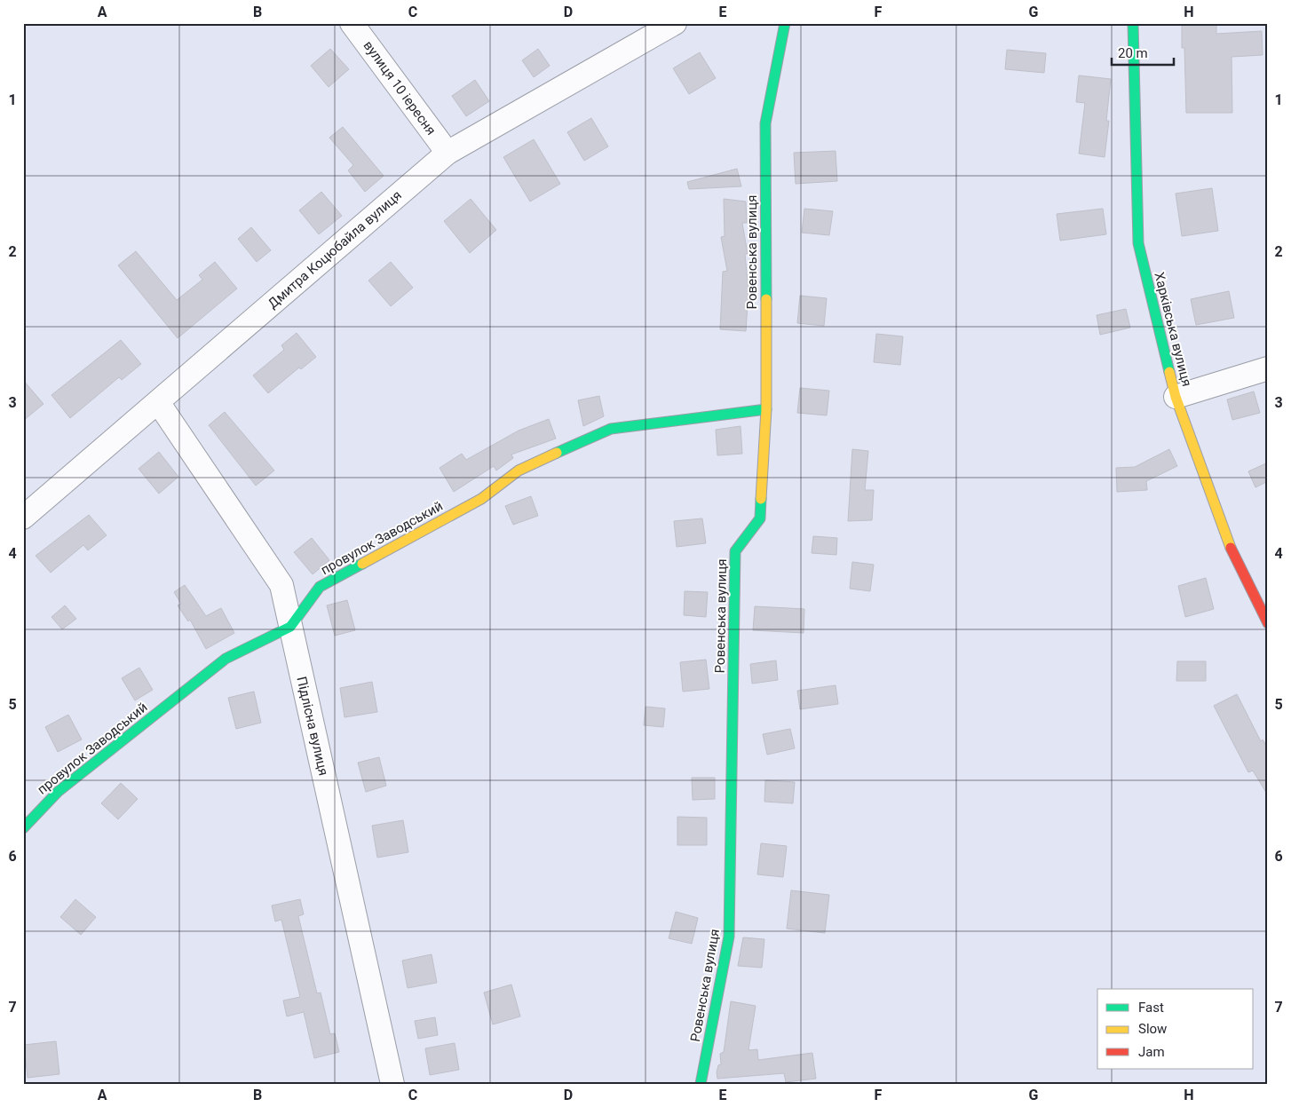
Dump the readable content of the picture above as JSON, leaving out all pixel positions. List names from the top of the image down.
{
  "streets": {
    "street": [
      "вулиця 10 іересня",
      "Дмитра Коцюбайла вулиця",
      "Ровенська вулиця",
      "Харківська вулиця",
      "провулок Заводський",
      "Підлісна вулиця"
    ]
  },
  "crossings": [
    ["вулиця 10 іересня", "Дмитра Коцюбайла вулиця"],
    ["Дмитра Коцюбайла вулиця", "Підлісна вулиця"],
    ["Ровенська вулиця", "провулок Заводський"],
    ["провулок Заводський", "Підлісна вулиця"]
  ],
  "legend": ["Fast", "Slow", "Jam"],
  "scale_bar": "20 m",
  "grid": {
    "columns": [
      "A",
      "B",
      "C",
      "D",
      "E",
      "F",
      "G",
      "H"
    ],
    "rows": [
      "1",
      "2",
      "3",
      "4",
      "5",
      "6",
      "7"
    ]
  }
}
